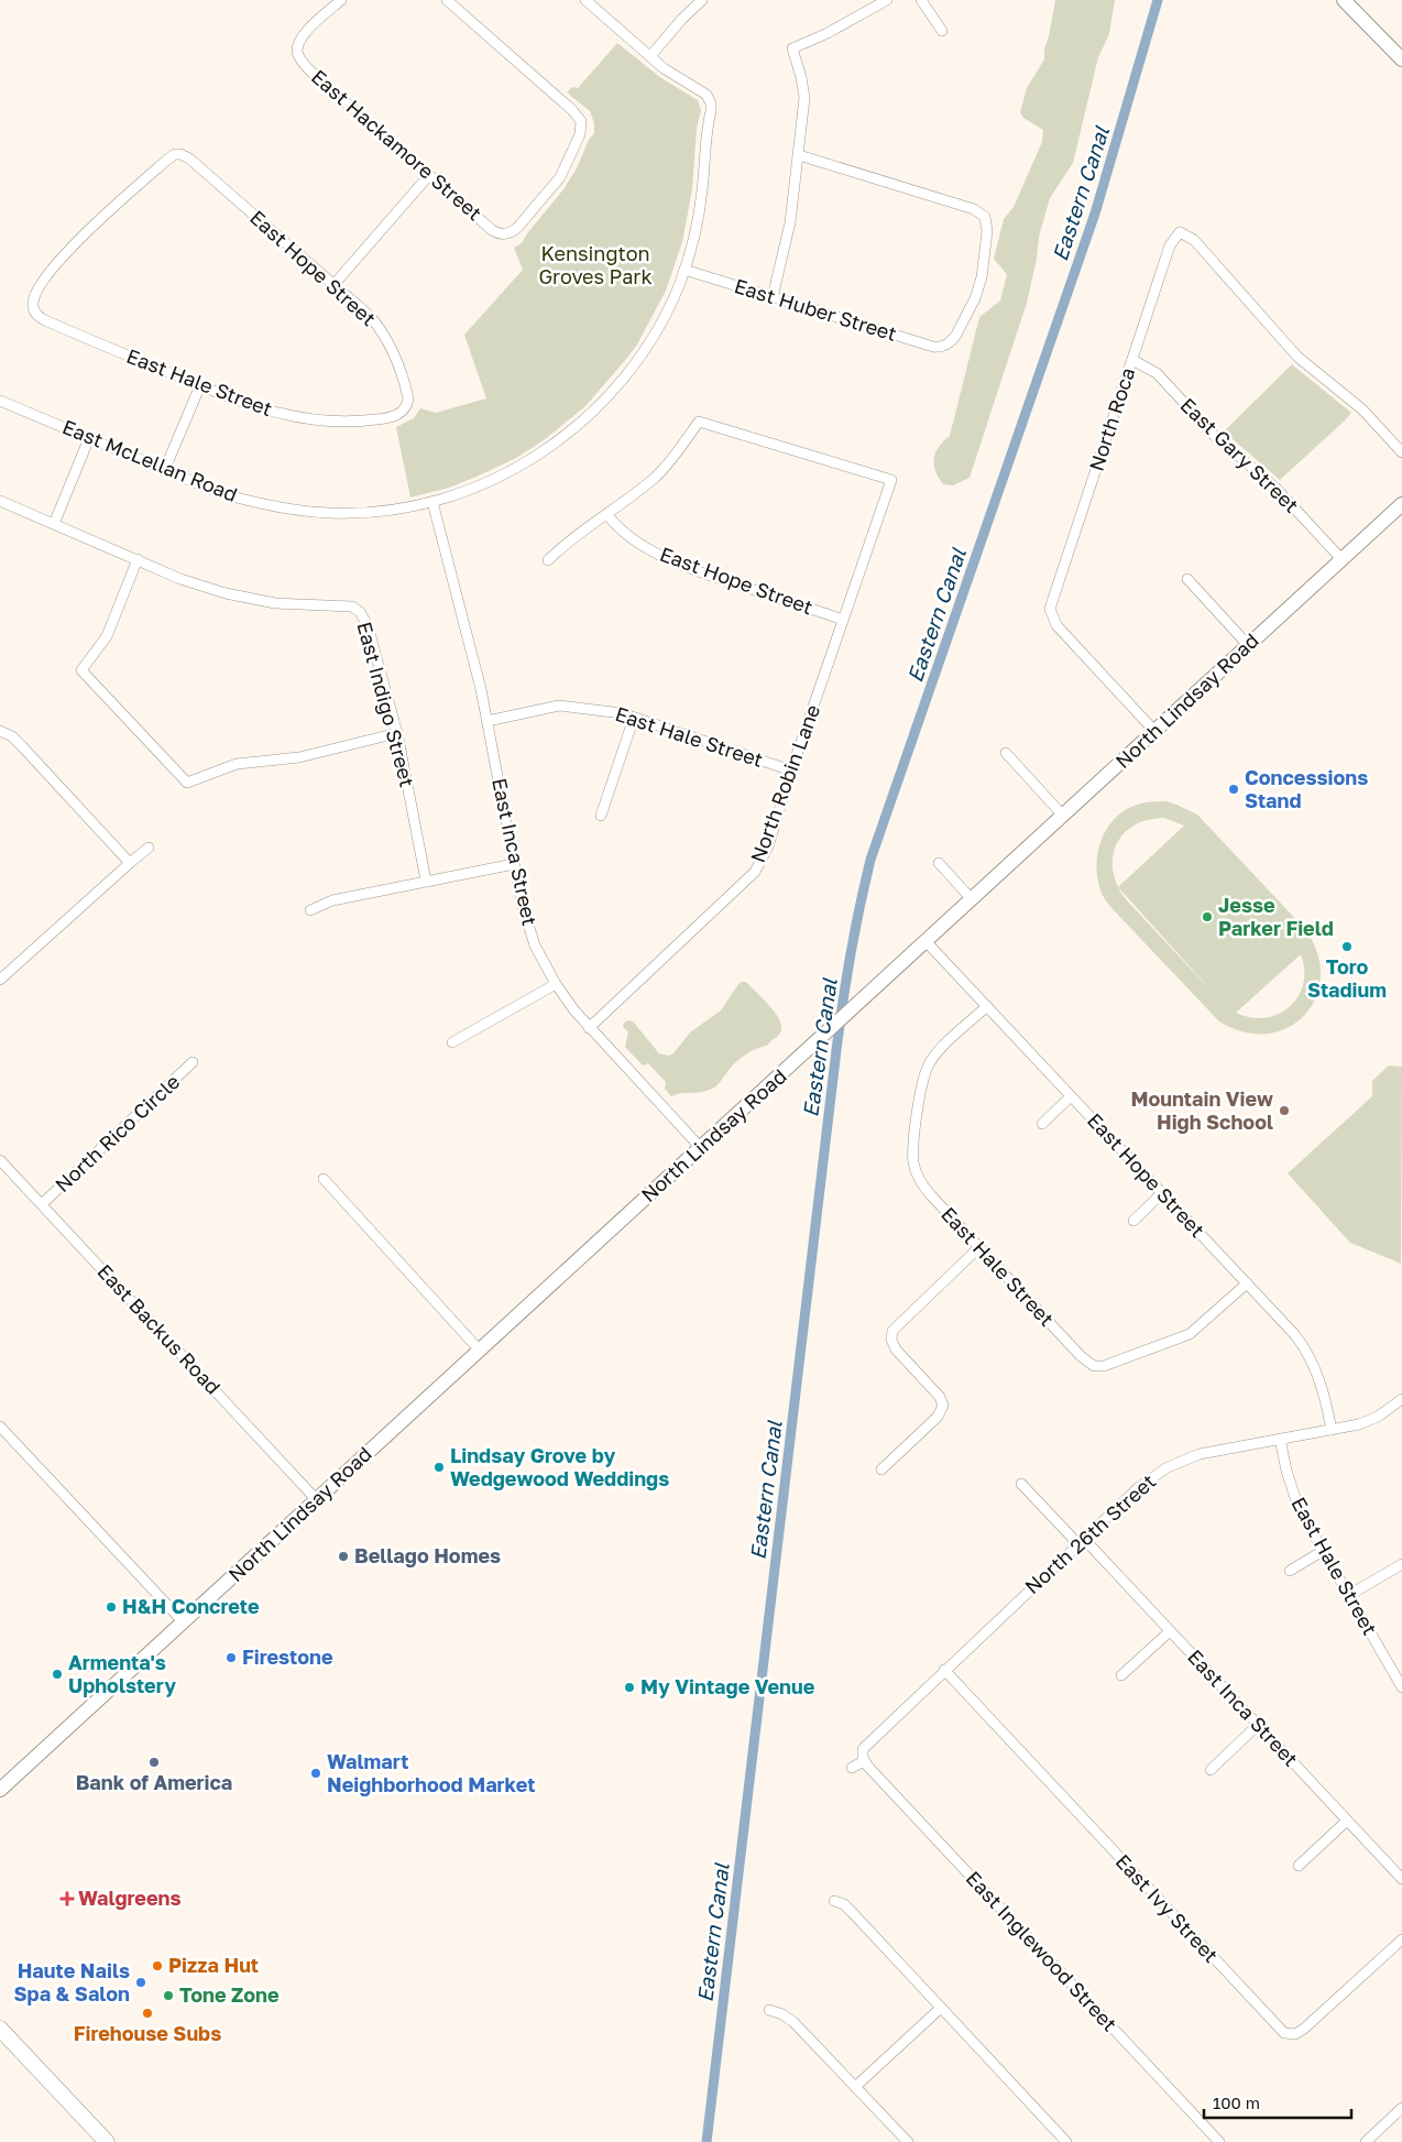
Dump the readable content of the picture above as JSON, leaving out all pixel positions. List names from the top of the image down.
{
  "streets": {
    "main road": ["North Lindsay Road"],
    "street": [
      "East Hackamore Street",
      "East Hope Street",
      "East Huber Street",
      "East Hale Street",
      "North Roca",
      "East Gary Street",
      "East McLellan Road",
      "East Indigo Street",
      "North Robin Lane",
      "East Inca Street",
      "North Rico Circle",
      "East Backus Road",
      "North 26th Street",
      "East Ivy Street",
      "East Inglewood Street"
    ]
  },
  "crossings": [
    ["East Hope Street", "East Hale Street"],
    ["East Hope Street", "North Lindsay Road"],
    ["East Hope Street", "North Robin Lane"],
    ["East Hope Street", "North 26th Street"],
    ["East Huber Street", "East McLellan Road"],
    ["East Hale Street", "North Robin Lane"],
    ["East Hale Street", "East Inca Street"],
    ["East Hale Street", "North 26th Street"],
    ["North Roca", "East Gary Street"],
    ["North Roca", "North Lindsay Road"],
    ["East Gary Street", "North Lindsay Road"],
    ["East McLellan Road", "East Inca Street"],
    ["North Lindsay Road", "East Inca Street"],
    ["North Lindsay Road", "East Backus Road"],
    ["North Robin Lane", "East Inca Street"],
    ["East Inca Street", "North 26th Street"],
    ["North Rico Circle", "East Backus Road"],
    ["North 26th Street", "East Ivy Street"],
    ["North 26th Street", "East Inglewood Street"]
  ],
  "water": ["Eastern Canal"],
  "parks": ["Kensington Groves Park"],
  "places": {
    "other": [
      "Concessions Stand",
      "Jesse Parker Field",
      "Toro Stadium",
      "Mountain View High School",
      "Lindsay Grove by Wedgewood Weddings",
      "Bellago Homes",
      "H&H Concrete",
      "Firestone",
      "Armenta's Upholstery",
      "My Vintage Venue",
      "Bank of America",
      "Walmart Neighborhood Market",
      "Pizza Hut",
      "Haute Nails Spa & Salon",
      "Tone Zone",
      "Firehouse Subs"
    ],
    "health": ["Walgreens"]
  },
  "scale_bar": "100 m"
}
